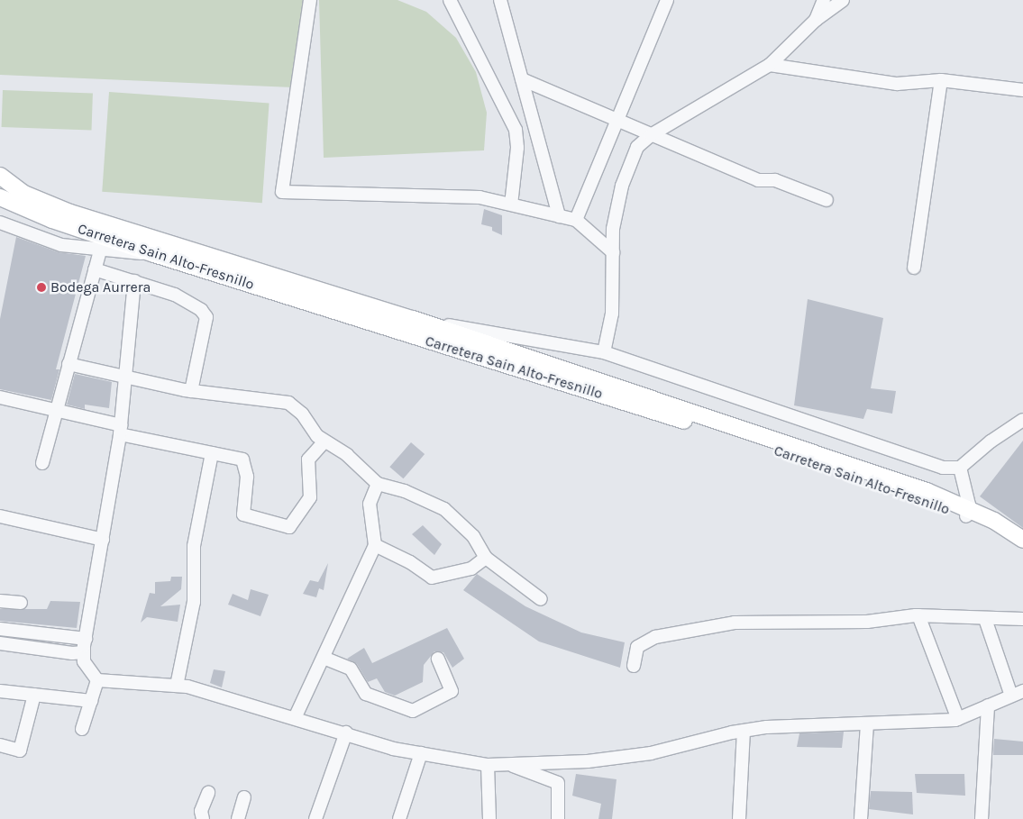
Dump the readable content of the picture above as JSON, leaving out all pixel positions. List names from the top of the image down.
{
  "streets": {
    "main road": ["Carretera Sain Alto-Fresnillo"]
  },
  "places": ["Bodega Aurrera"]
}
